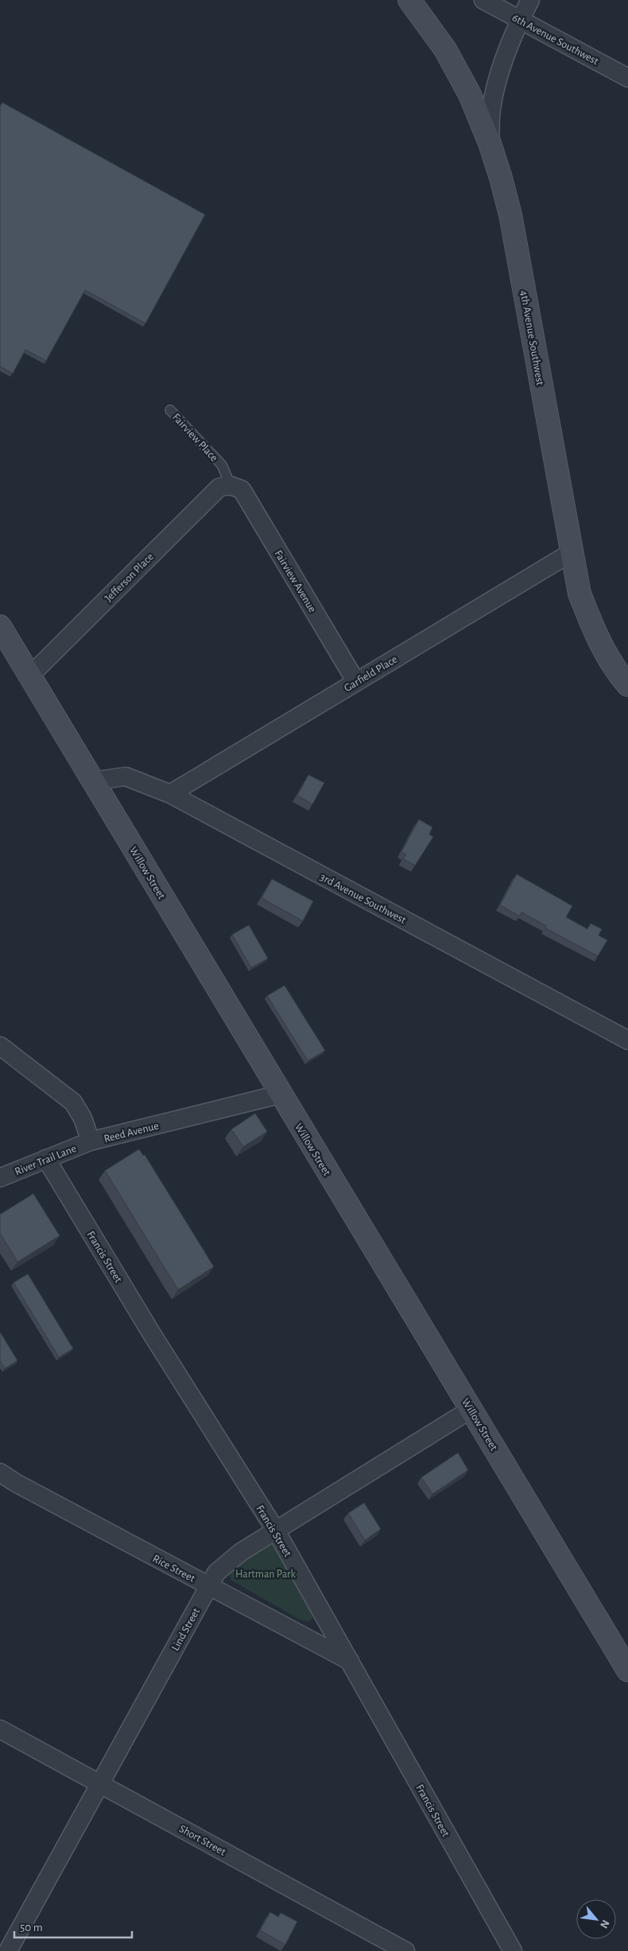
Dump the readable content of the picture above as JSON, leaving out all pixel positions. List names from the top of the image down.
{
  "streets": {
    "street": [
      "6th Avenue Southwest",
      "4th Avenue Southwest",
      "Jefferson Place",
      "Fairview Avenue",
      "Garfield Place",
      "Willow Street",
      "3rd Avenue Southwest",
      "Reed Avenue",
      "River Trail Lane",
      "Francis Street",
      "Rice Street",
      "Lind Street",
      "Short Street"
    ],
    "lane": ["Fairview Place"]
  },
  "crossings": [
    ["4th Avenue Southwest", "Garfield Place"],
    ["Fairview Place", "Jefferson Place"],
    ["Fairview Place", "Fairview Avenue"],
    ["Jefferson Place", "Fairview Avenue"],
    ["Jefferson Place", "Willow Street"],
    ["Fairview Avenue", "Garfield Place"],
    ["Garfield Place", "3rd Avenue Southwest"],
    ["Willow Street", "3rd Avenue Southwest"],
    ["Willow Street", "Reed Avenue"],
    ["Willow Street", "Lind Street"],
    ["Reed Avenue", "River Trail Lane"],
    ["River Trail Lane", "Francis Street"],
    ["Francis Street", "Rice Street"],
    ["Francis Street", "Lind Street"],
    ["Rice Street", "Lind Street"],
    ["Lind Street", "Short Street"]
  ],
  "parks": ["Hartman Park"],
  "scale_bar": "50 m",
  "north": "bottom right"
}
